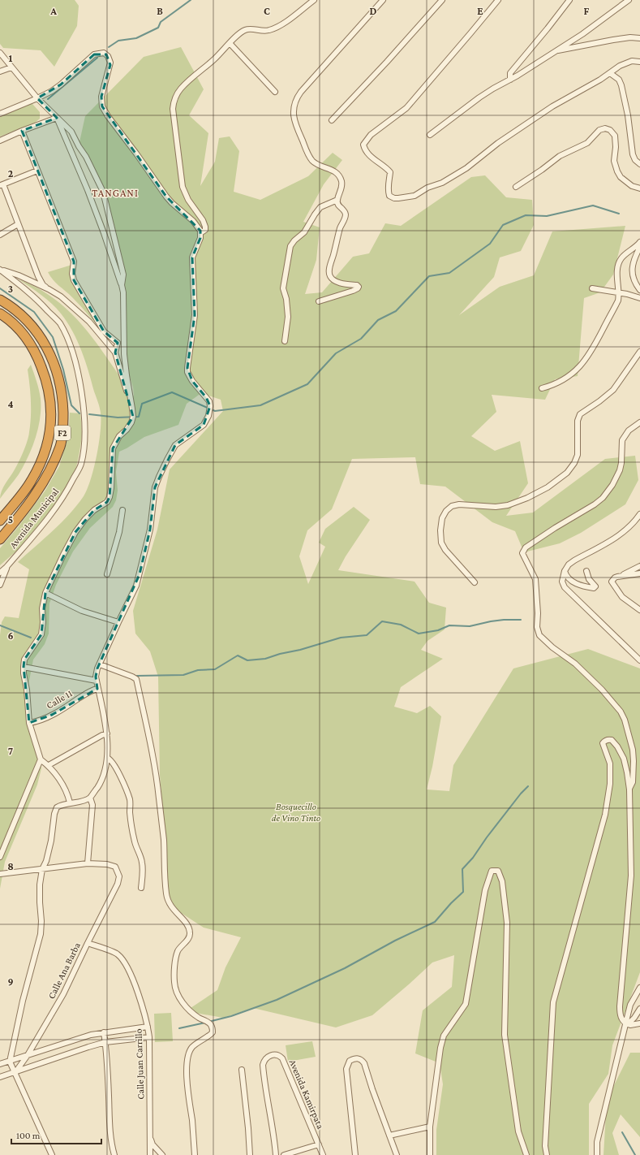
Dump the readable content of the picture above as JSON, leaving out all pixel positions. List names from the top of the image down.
{
  "streets": {
    "highway": ["F2"],
    "street": [
      "Avenida Municipal",
      "Calle 11",
      "Calle Ana Barba",
      "Calle Juan Carrillo",
      "Avenida Kamirpata"
    ]
  },
  "crossings": [
    ["Calle Ana Barba", "Calle Juan Carrillo"]
  ],
  "districts": ["TANGANI"],
  "parks": ["Bosquecillo de Vino Tinto"],
  "scale_bar": "100 m",
  "grid": {
    "columns": [
      "A",
      "B",
      "C",
      "D",
      "E",
      "F"
    ],
    "rows": [
      "1",
      "2",
      "3",
      "4",
      "5",
      "6",
      "7",
      "8",
      "9"
    ]
  }
}
